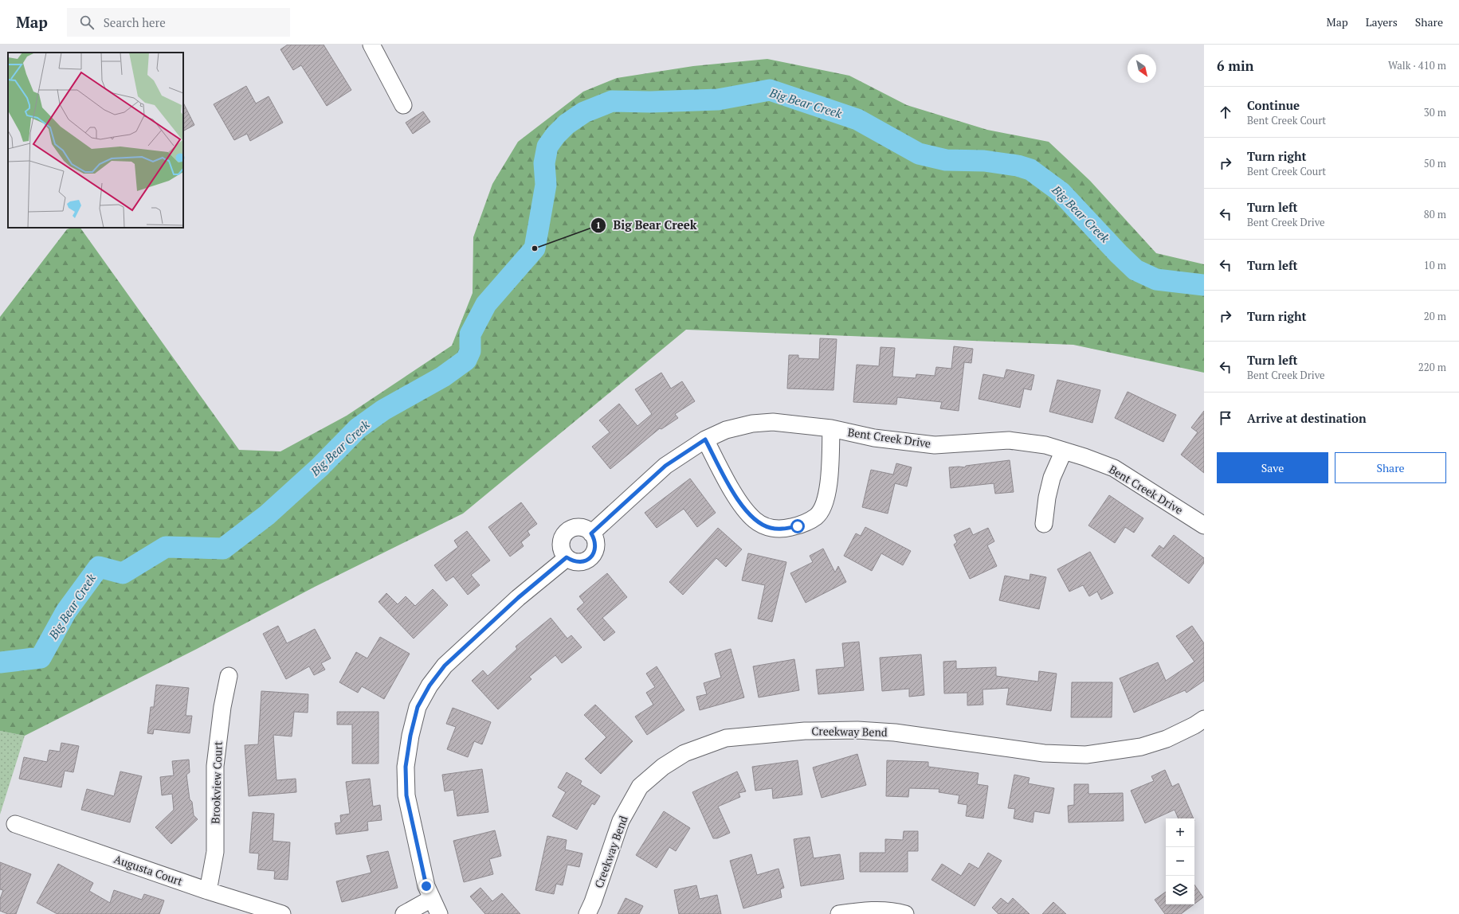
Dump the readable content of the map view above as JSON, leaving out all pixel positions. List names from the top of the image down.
{
  "streets": {
    "street": [
      "Bent Creek Drive",
      "Creekway Bend",
      "Brookview Court",
      "Augusta Court"
    ]
  },
  "crossings": [
    ["Brookview Court", "Augusta Court"]
  ],
  "water": ["Big Bear Creek"],
  "places": ["Big Bear Creek"],
  "north": "bottom right",
  "page": {
    "header": "Map",
    "search": "Search here",
    "nav": ["Map", "Layers", "Share"],
    "heading": ["6 min", "Walk · 410 m"],
    "list": [
      ["Continue", "Bent Creek Court", "30 m"],
      ["Turn right", "Bent Creek Court", "50 m"],
      ["Turn left", "Bent Creek Drive", "80 m"],
      ["Turn left", "10 m"],
      ["Turn right", "20 m"],
      ["Turn left", "Bent Creek Drive", "220 m"],
      "Arrive at destination"
    ],
    "buttons": ["Save", "Share"],
    "map_buttons": ["+", "−"]
  }
}
